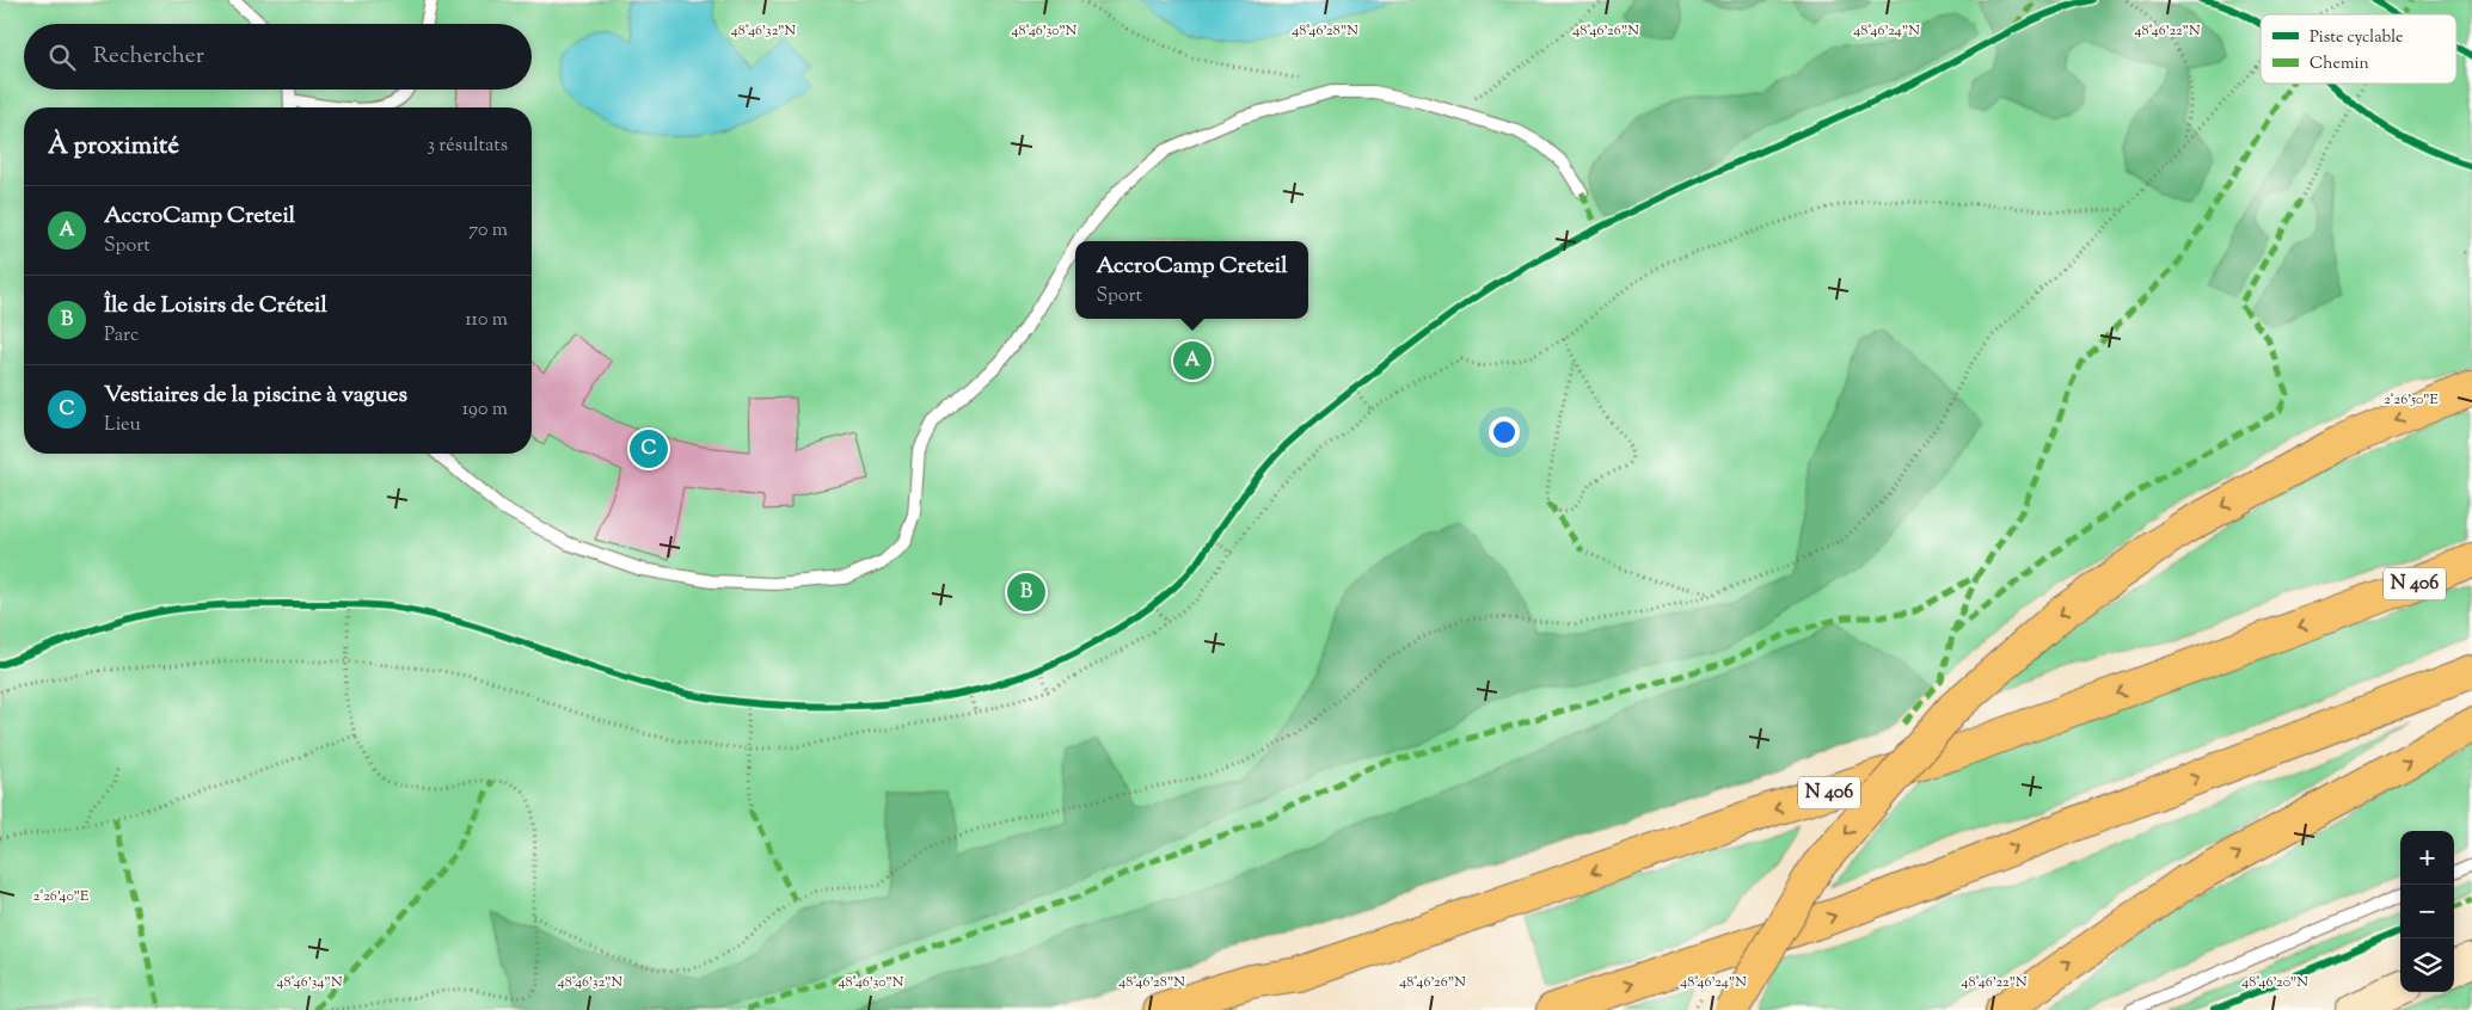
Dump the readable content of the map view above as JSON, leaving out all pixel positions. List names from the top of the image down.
{
  "streets": {
    "highway": ["N 406"]
  },
  "legend": ["Piste cyclable", "Chemin"],
  "page": {
    "search": "Rechercher",
    "heading": ["À proximité", "3 résultats"],
    "list": [
      {
        "mark": "A",
        "name": "AccroCamp Creteil",
        "note": "Sport",
        "value": "70 m"
      },
      {
        "mark": "B",
        "name": "Île de Loisirs de Créteil",
        "note": "Parc",
        "value": "110 m"
      },
      {
        "mark": "C",
        "name": "Vestiaires de la piscine à vagues",
        "note": "Lieu",
        "value": "190 m"
      }
    ],
    "popup": ["AccroCamp Creteil", "Sport"],
    "pins": ["A", "C", "B"],
    "map_buttons": ["+", "−"]
  },
  "coordinates": [
    "48°46'32\"N",
    "48°46'30\"N",
    "48°46'28\"N",
    "48°46'26\"N",
    "48°46'24\"N",
    "48°46'22\"N",
    "2°26'50\"E",
    "2°26'40\"E",
    "48°46'34\"N",
    "48°46'20\"N"
  ]
}
